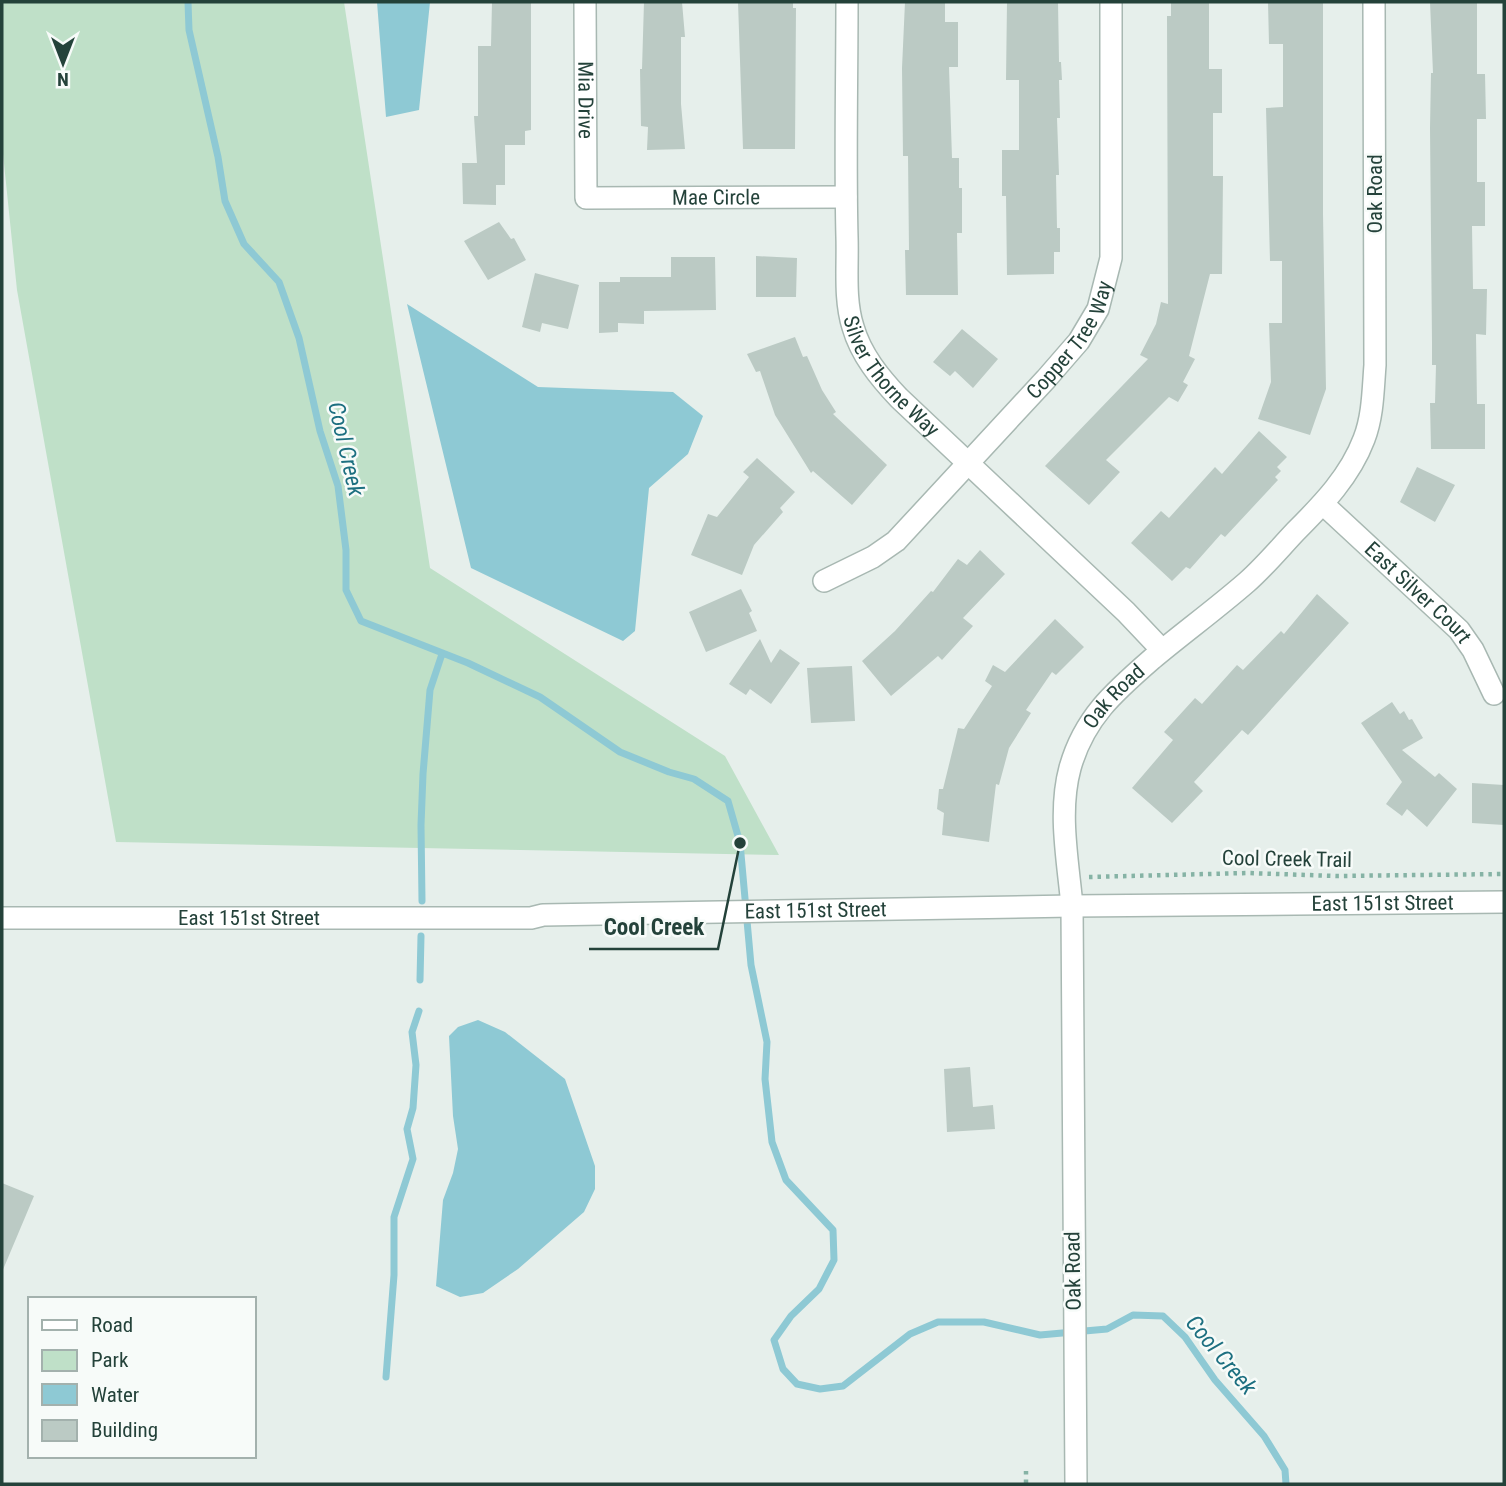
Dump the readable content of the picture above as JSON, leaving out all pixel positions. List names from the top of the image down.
{
  "streets": {
    "street": [
      "Mia Drive",
      "Oak Road",
      "Mae Circle",
      "Copper Tree Way",
      "Silver Thorne Way",
      "East Silver Court",
      "East 151st Street"
    ],
    "path": ["Cool Creek Trail"]
  },
  "crossings": [
    ["Mia Drive", "Mae Circle"],
    ["Oak Road", "Silver Thorne Way"],
    ["Oak Road", "East Silver Court"],
    ["Oak Road", "Cool Creek Trail"],
    ["Oak Road", "East 151st Street"],
    ["Mae Circle", "Silver Thorne Way"],
    ["Copper Tree Way", "Silver Thorne Way"]
  ],
  "water": ["Cool Creek"],
  "places": ["Cool Creek"],
  "legend": [
    "Road",
    "Park",
    "Water",
    "Building"
  ],
  "north": "bottom"
}
